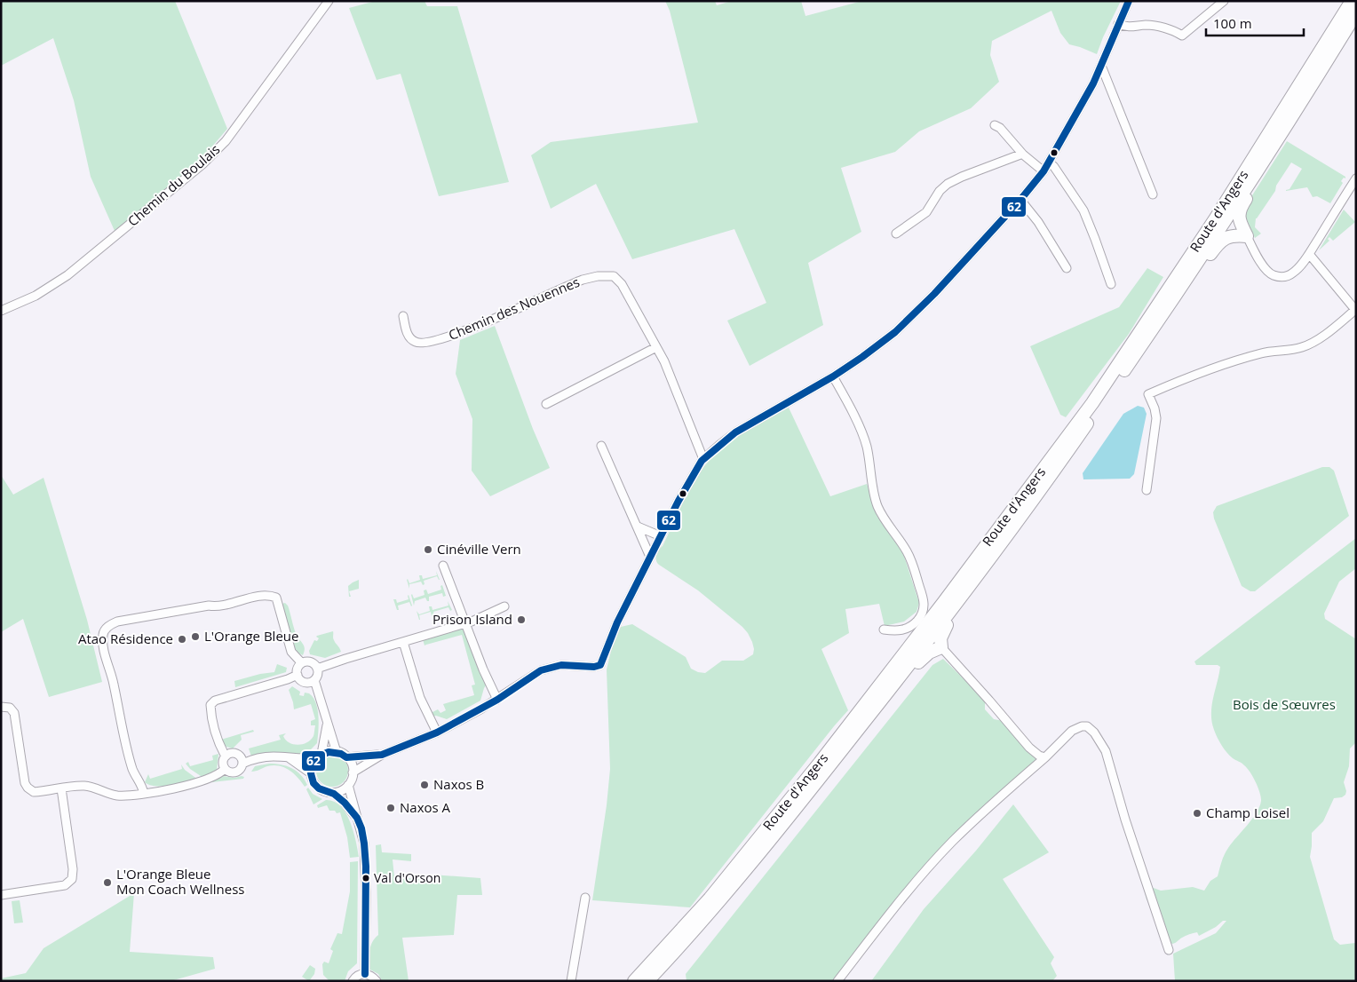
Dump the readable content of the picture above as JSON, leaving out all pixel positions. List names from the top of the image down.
{
  "streets": {
    "highway": ["Route d'Angers"],
    "street": ["Chemin du Boulais", "Chemin des Nouennes"]
  },
  "parks": ["Bois de Sœuvres"],
  "places": [
    "Cinéville Vern",
    "Prison Island",
    "L'Orange Bleue",
    "Atao Résidence",
    "Naxos B",
    "Naxos A",
    "Champ Loisel",
    "Val d'Orson",
    "L'Orange Bleue Mon Coach Wellness"
  ],
  "lines": ["transit line 62"],
  "scale_bar": "100 m"
}
